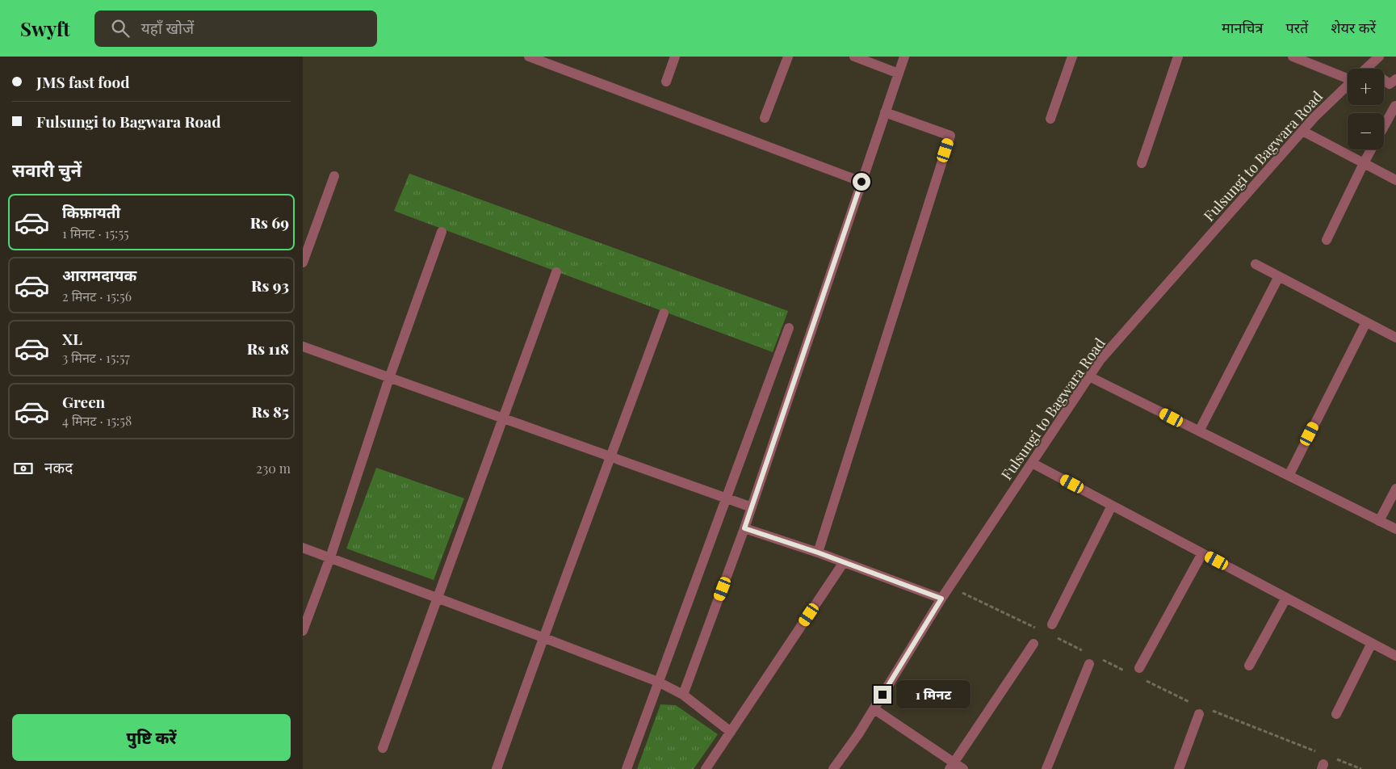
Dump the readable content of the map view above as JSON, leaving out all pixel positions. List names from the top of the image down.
{
  "streets": {
    "street": ["Fulsungi to Bagwara Road"]
  },
  "page": {
    "header": "Swyft",
    "search": "यहाँ खोजें",
    "nav": ["मानचित्र", "परतें", "शेयर करें"],
    "banner": ["JMS fast food", "Fulsungi to Bagwara Road"],
    "map_buttons": ["+", "−"],
    "heading": "सवारी चुनें",
    "list": [
      {
        "name": "किफ़ायती",
        "note": "1 मिनट · 15:55",
        "value": "Rs 69"
      },
      {
        "name": "आरामदायक",
        "note": "2 मिनट · 15:56",
        "value": "Rs 93"
      },
      {
        "name": "XL",
        "note": "3 मिनट · 15:57",
        "value": "Rs 118"
      },
      {
        "name": "Green",
        "note": "4 मिनट · 15:58",
        "value": "Rs 85"
      }
    ],
    "pay": ["नकद", "230 m"],
    "bubble": "1 मिनट",
    "buttons": "पुष्टि करें"
  }
}
